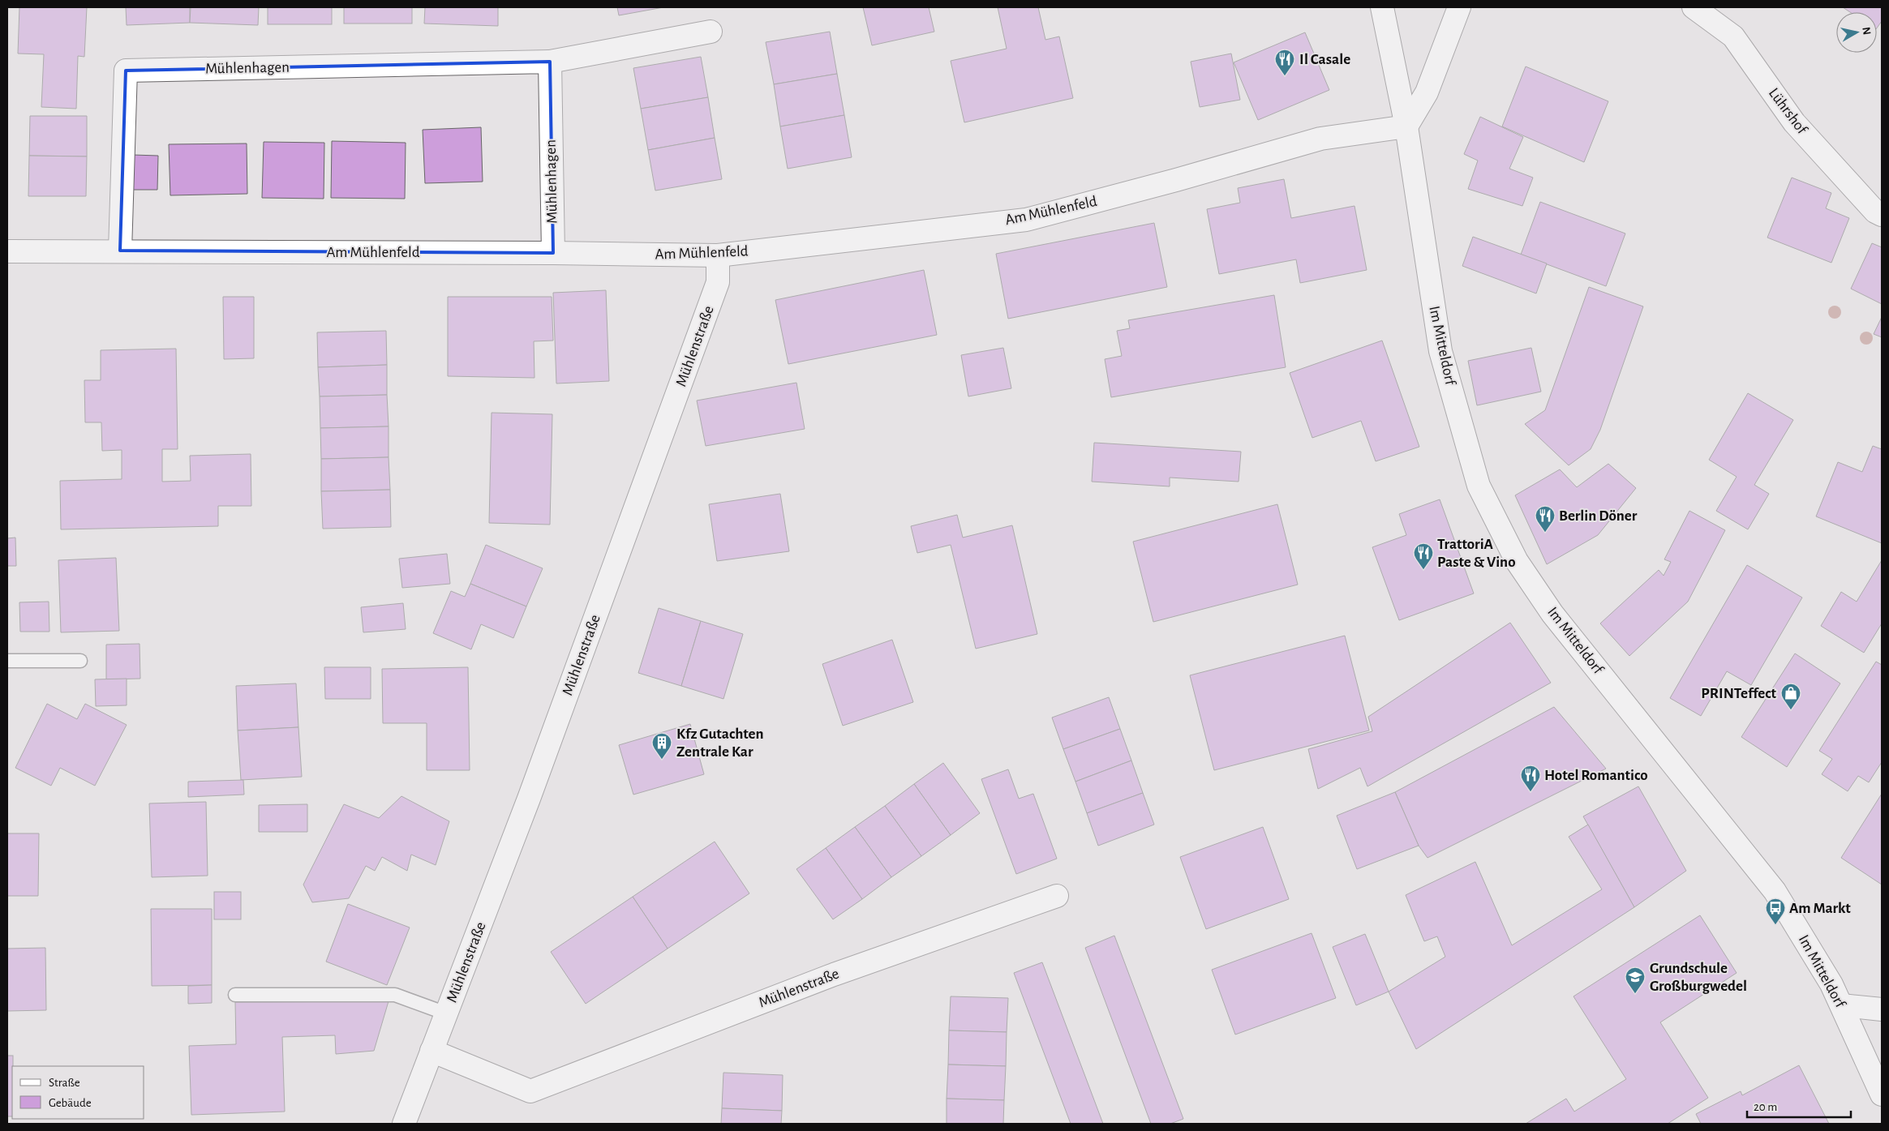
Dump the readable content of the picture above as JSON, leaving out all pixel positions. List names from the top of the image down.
{
  "streets": {
    "street": [
      "Mühlenhagen",
      "Lührshof",
      "Am Mühlenfeld",
      "Im Mitteldorf",
      "Mühlenstraße"
    ]
  },
  "crossings": [
    ["Mühlenhagen", "Am Mühlenfeld"],
    ["Am Mühlenfeld", "Im Mitteldorf"],
    ["Am Mühlenfeld", "Mühlenstraße"]
  ],
  "places": {
    "restaurant": [
      "Il Casale",
      "Berlin Döner",
      "TrattoriA Paste & Vino",
      "Hotel Romantico"
    ],
    "shop": ["PRINTeffect"],
    "building": ["Kfz Gutachten Zentrale Kar"],
    "bus stop": ["Am Markt"],
    "school or university": ["Grundschule Großburgwedel"]
  },
  "legend": ["Straße", "Gebäude"],
  "scale_bar": "20 m",
  "north": "right"
}
